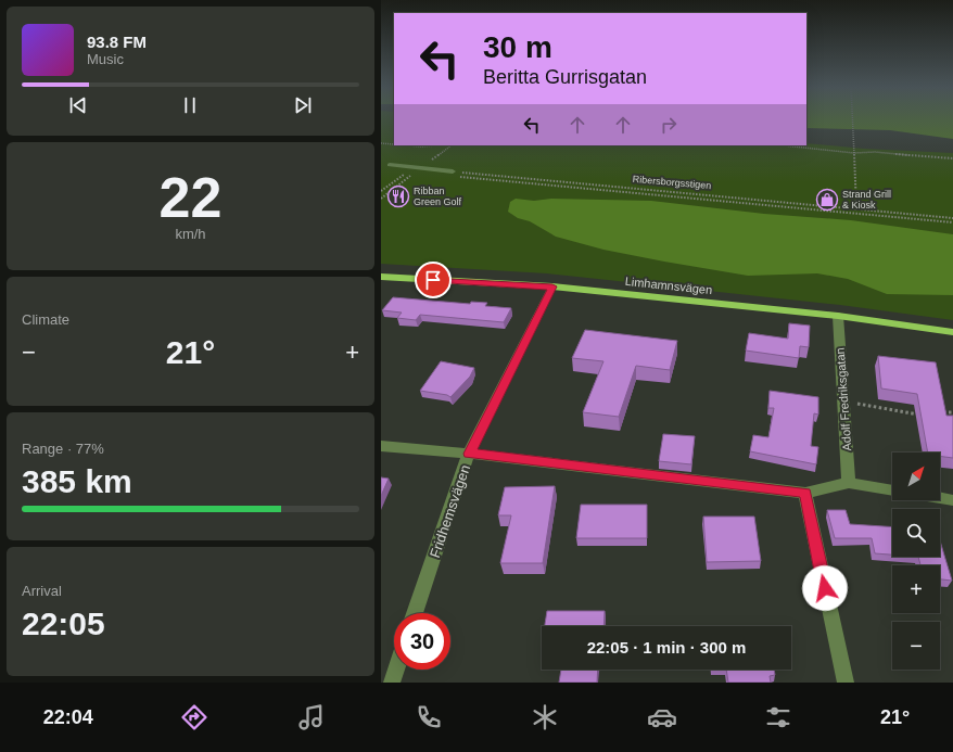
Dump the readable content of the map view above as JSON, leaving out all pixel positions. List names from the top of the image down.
{
  "streets": {
    "main road": ["Limhamnsvägen"],
    "street": ["Adolf Fredriksgatan", "Fridhemsvägen"],
    "path": ["Ribersborgsstigen"]
  },
  "crossings": [
    ["Limhamnsvägen", "Adolf Fredriksgatan"],
    ["Limhamnsvägen", "Fridhemsvägen"]
  ],
  "places": {
    "restaurant": ["Ribban Green Golf"],
    "shop": ["Strand Grill & Kiosk"]
  },
  "north": "top right",
  "page": {
    "turn": ["30 m", "Beritta Gurrisgatan"],
    "song": ["93.8 FM", "Music"],
    "tile": [
      ["22", "km/h"],
      "Climate",
      ["Range · 77%", "385 km"],
      ["Arrival", "22:05"]
    ],
    "heat": ["−", "21°", "+"],
    "map_buttons": ["+", "−"],
    "limit": "30",
    "trip": "22:05 · 1 min · 300 m",
    "tabs": ["22:04", "21°"]
  }
}
